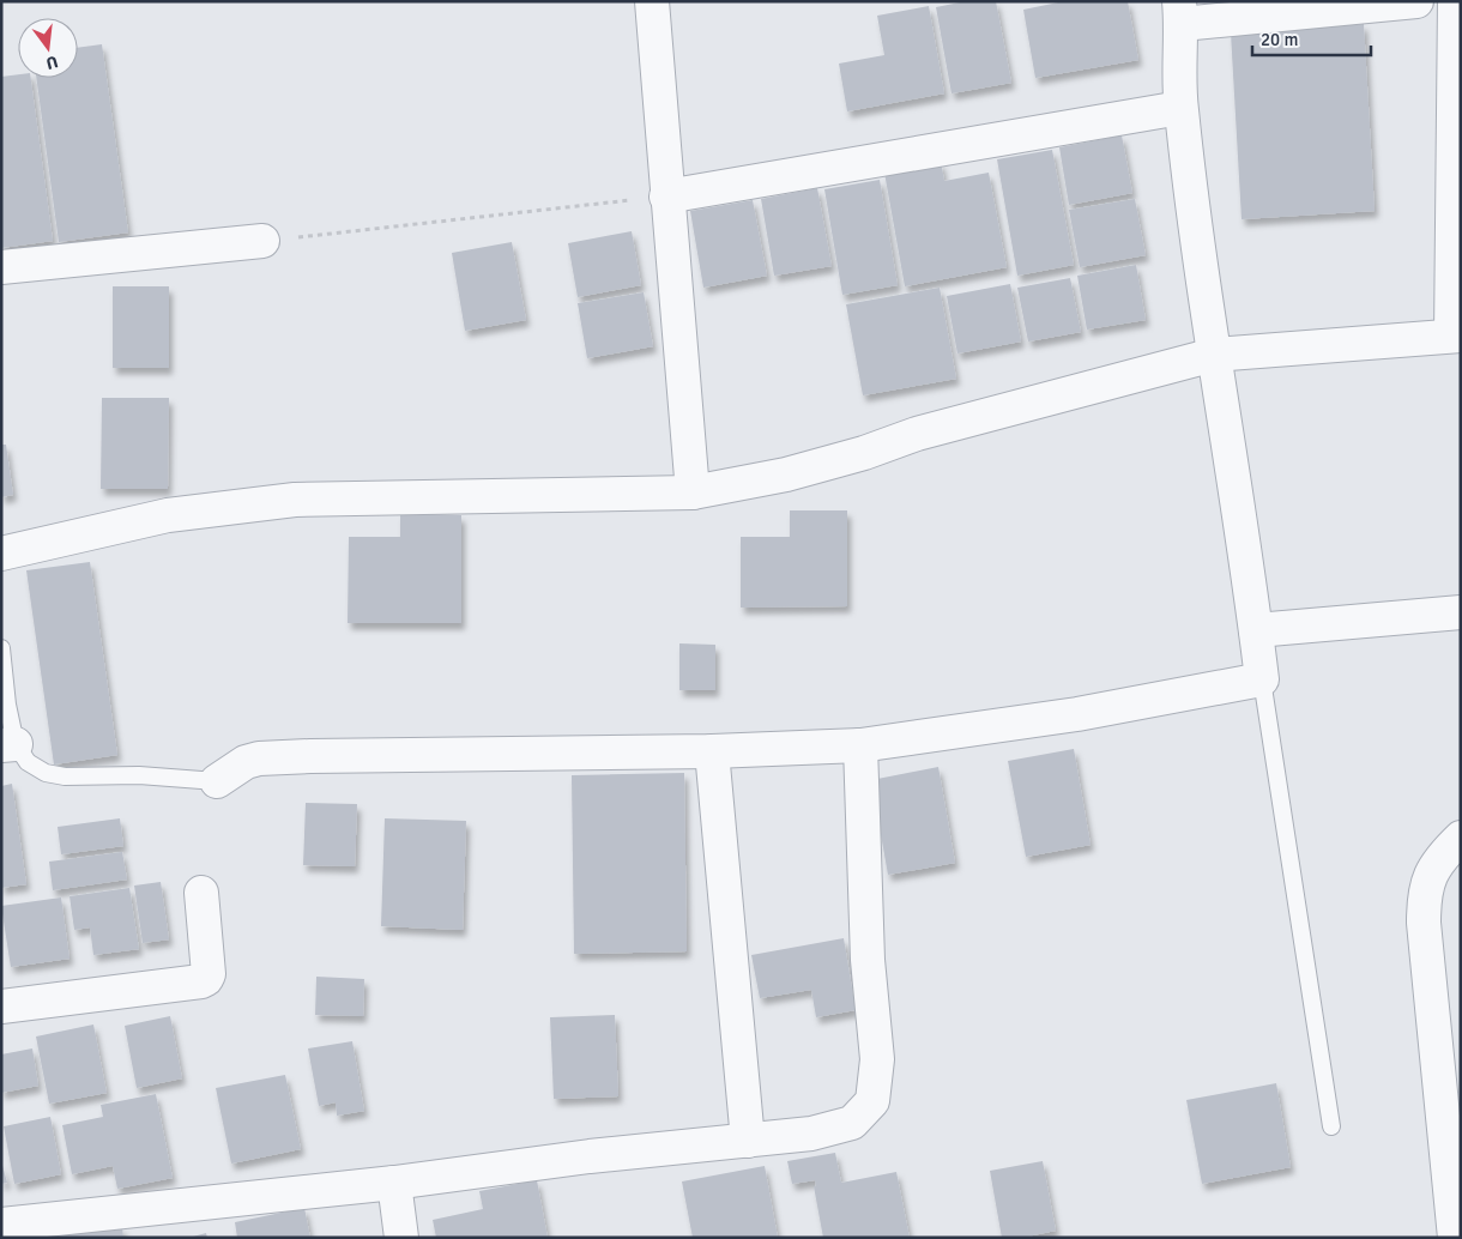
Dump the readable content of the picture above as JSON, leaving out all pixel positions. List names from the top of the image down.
{
  "scale_bar": "20 m",
  "north": "bottom"
}
